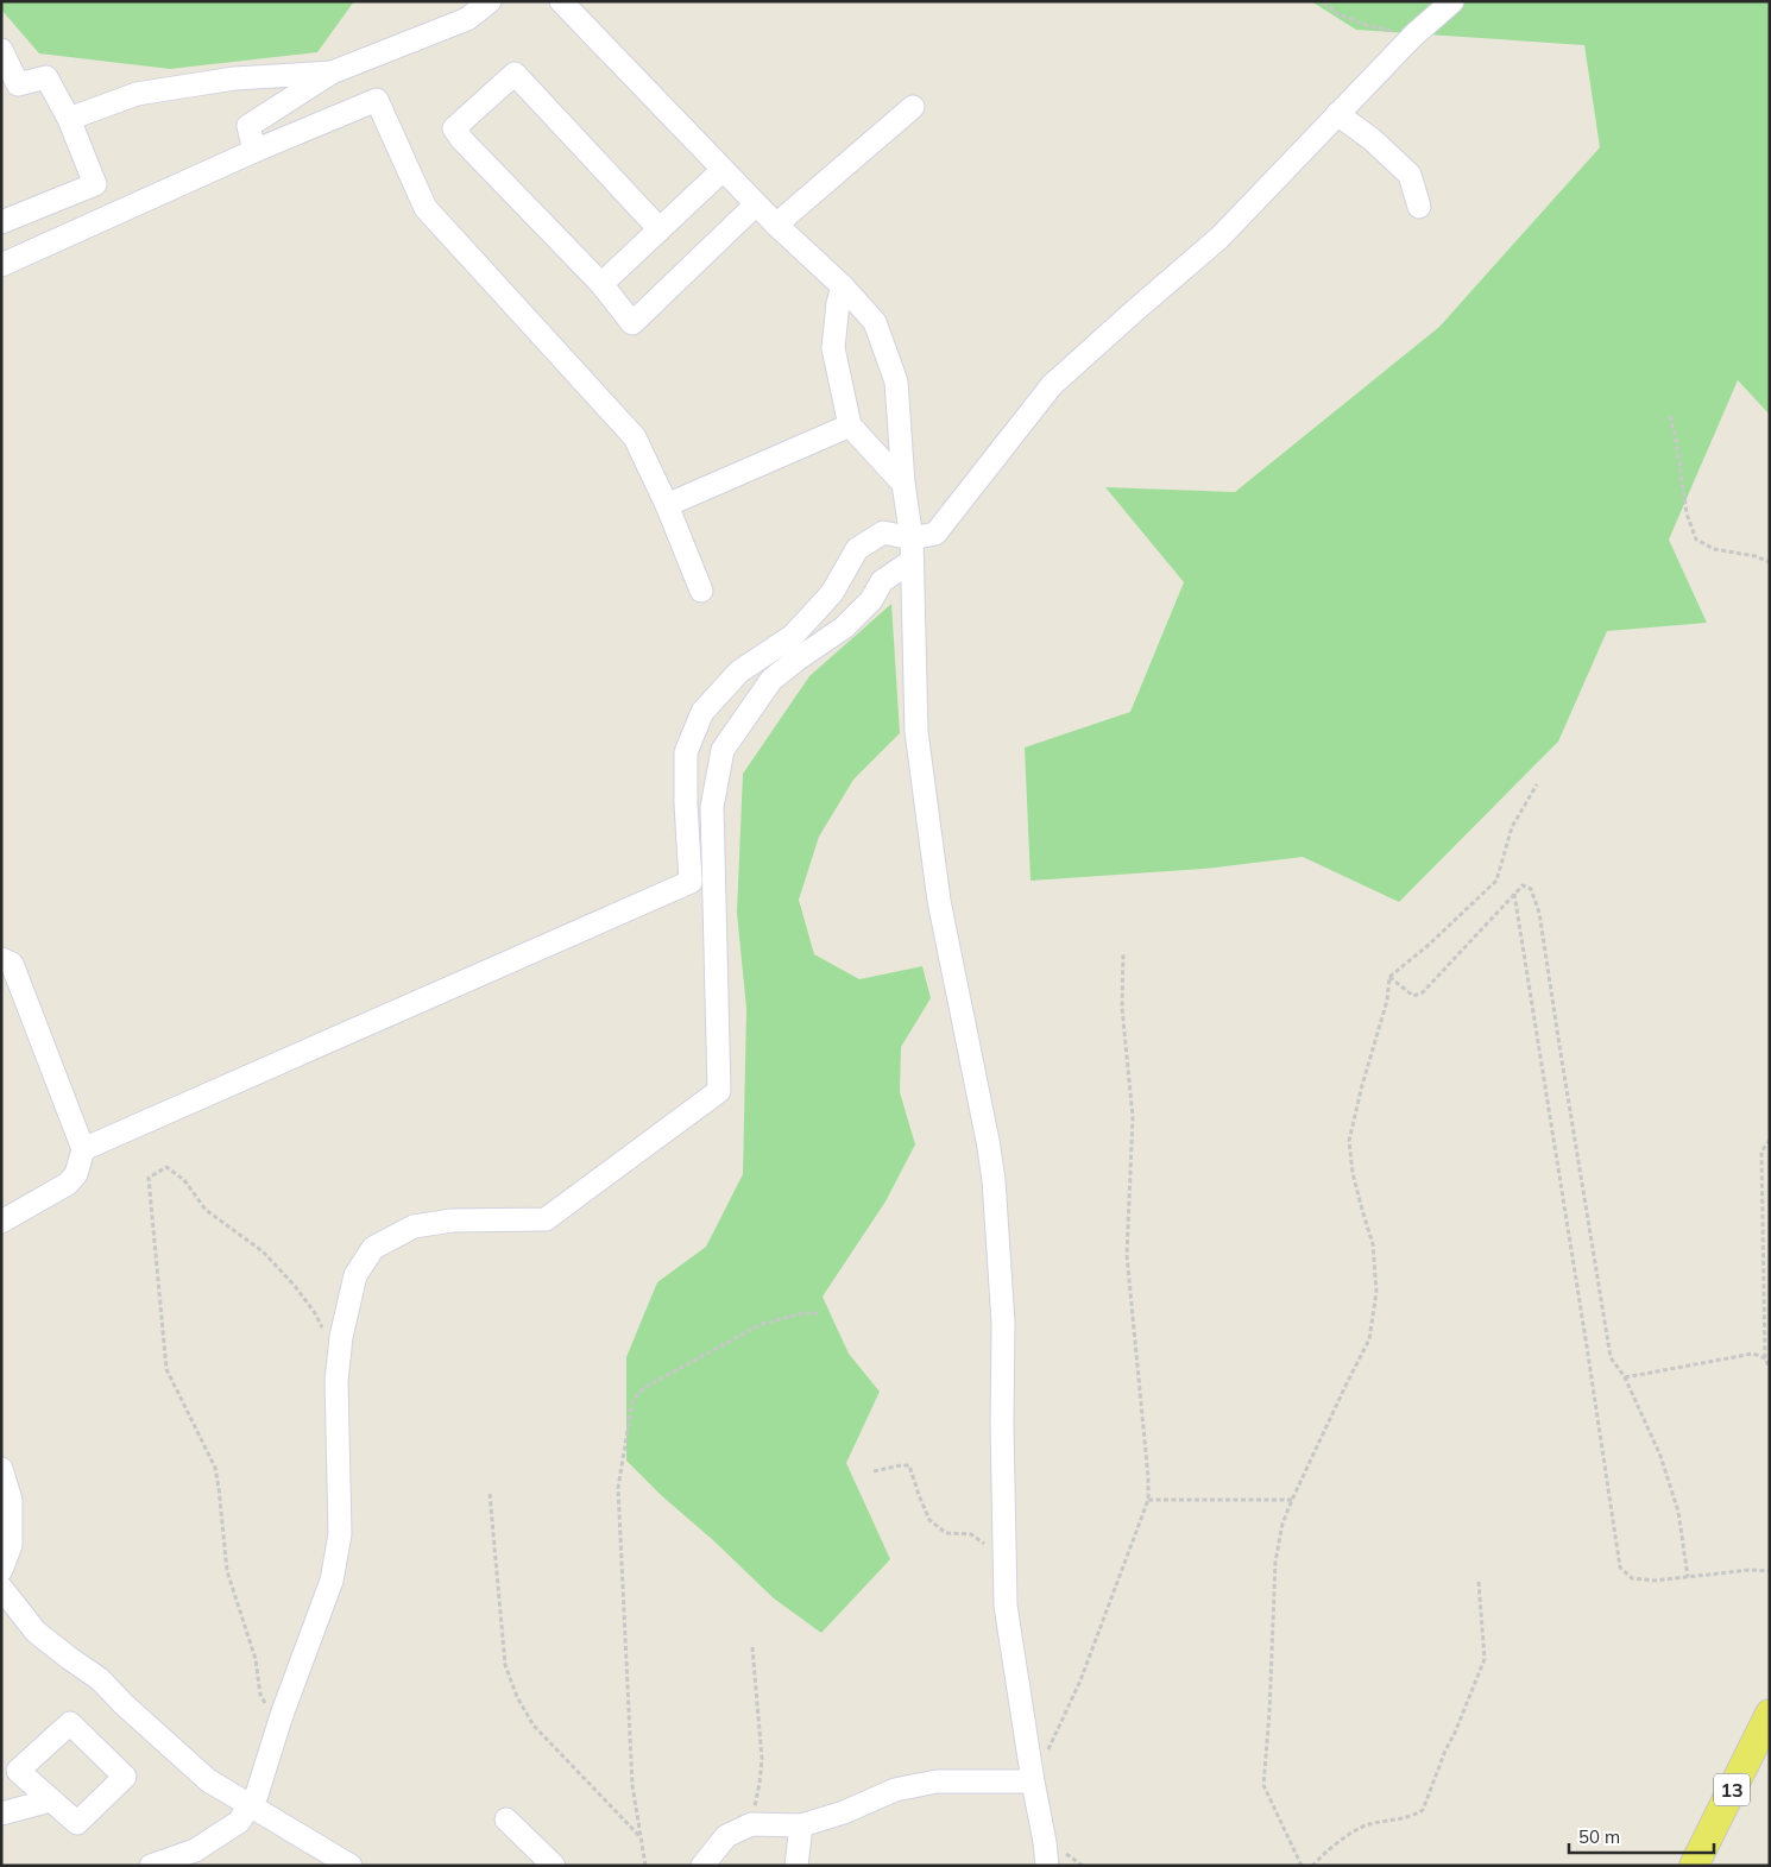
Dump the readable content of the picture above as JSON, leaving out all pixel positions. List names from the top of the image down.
{
  "streets": {
    "main road": ["13"]
  },
  "scale_bar": "50 m"
}
